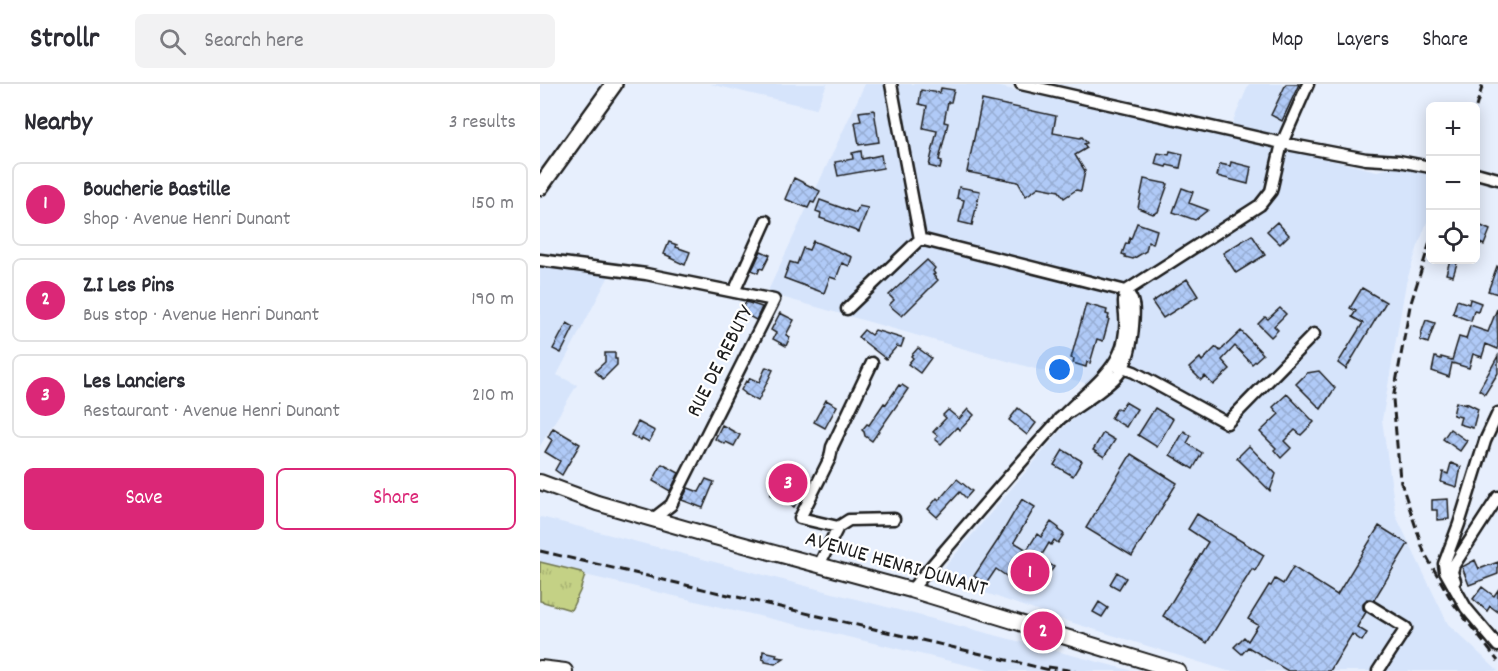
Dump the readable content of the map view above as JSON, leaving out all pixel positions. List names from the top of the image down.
{
  "streets": {
    "street": ["RUE DE REBUTY", "AVENUE HENRI DUNANT"]
  },
  "crossings": [
    ["RUE DE REBUTY", "AVENUE HENRI DUNANT"]
  ],
  "page": {
    "header": "Strollr",
    "search": "Search here",
    "nav": ["Map", "Layers", "Share"],
    "heading": ["Nearby", "3 results"],
    "map_buttons": ["+", "−"],
    "list": [
      {
        "mark": "1",
        "name": "Boucherie Bastille",
        "note": "Shop · Avenue Henri Dunant",
        "value": "150 m"
      },
      {
        "mark": "2",
        "name": "Z.I Les Pins",
        "note": "Bus stop · Avenue Henri Dunant",
        "value": "190 m"
      },
      {
        "mark": "3",
        "name": "Les Lanciers",
        "note": "Restaurant · Avenue Henri Dunant",
        "value": "210 m"
      }
    ],
    "buttons": ["Save", "Share"],
    "pins": ["3", "1", "2"]
  }
}
